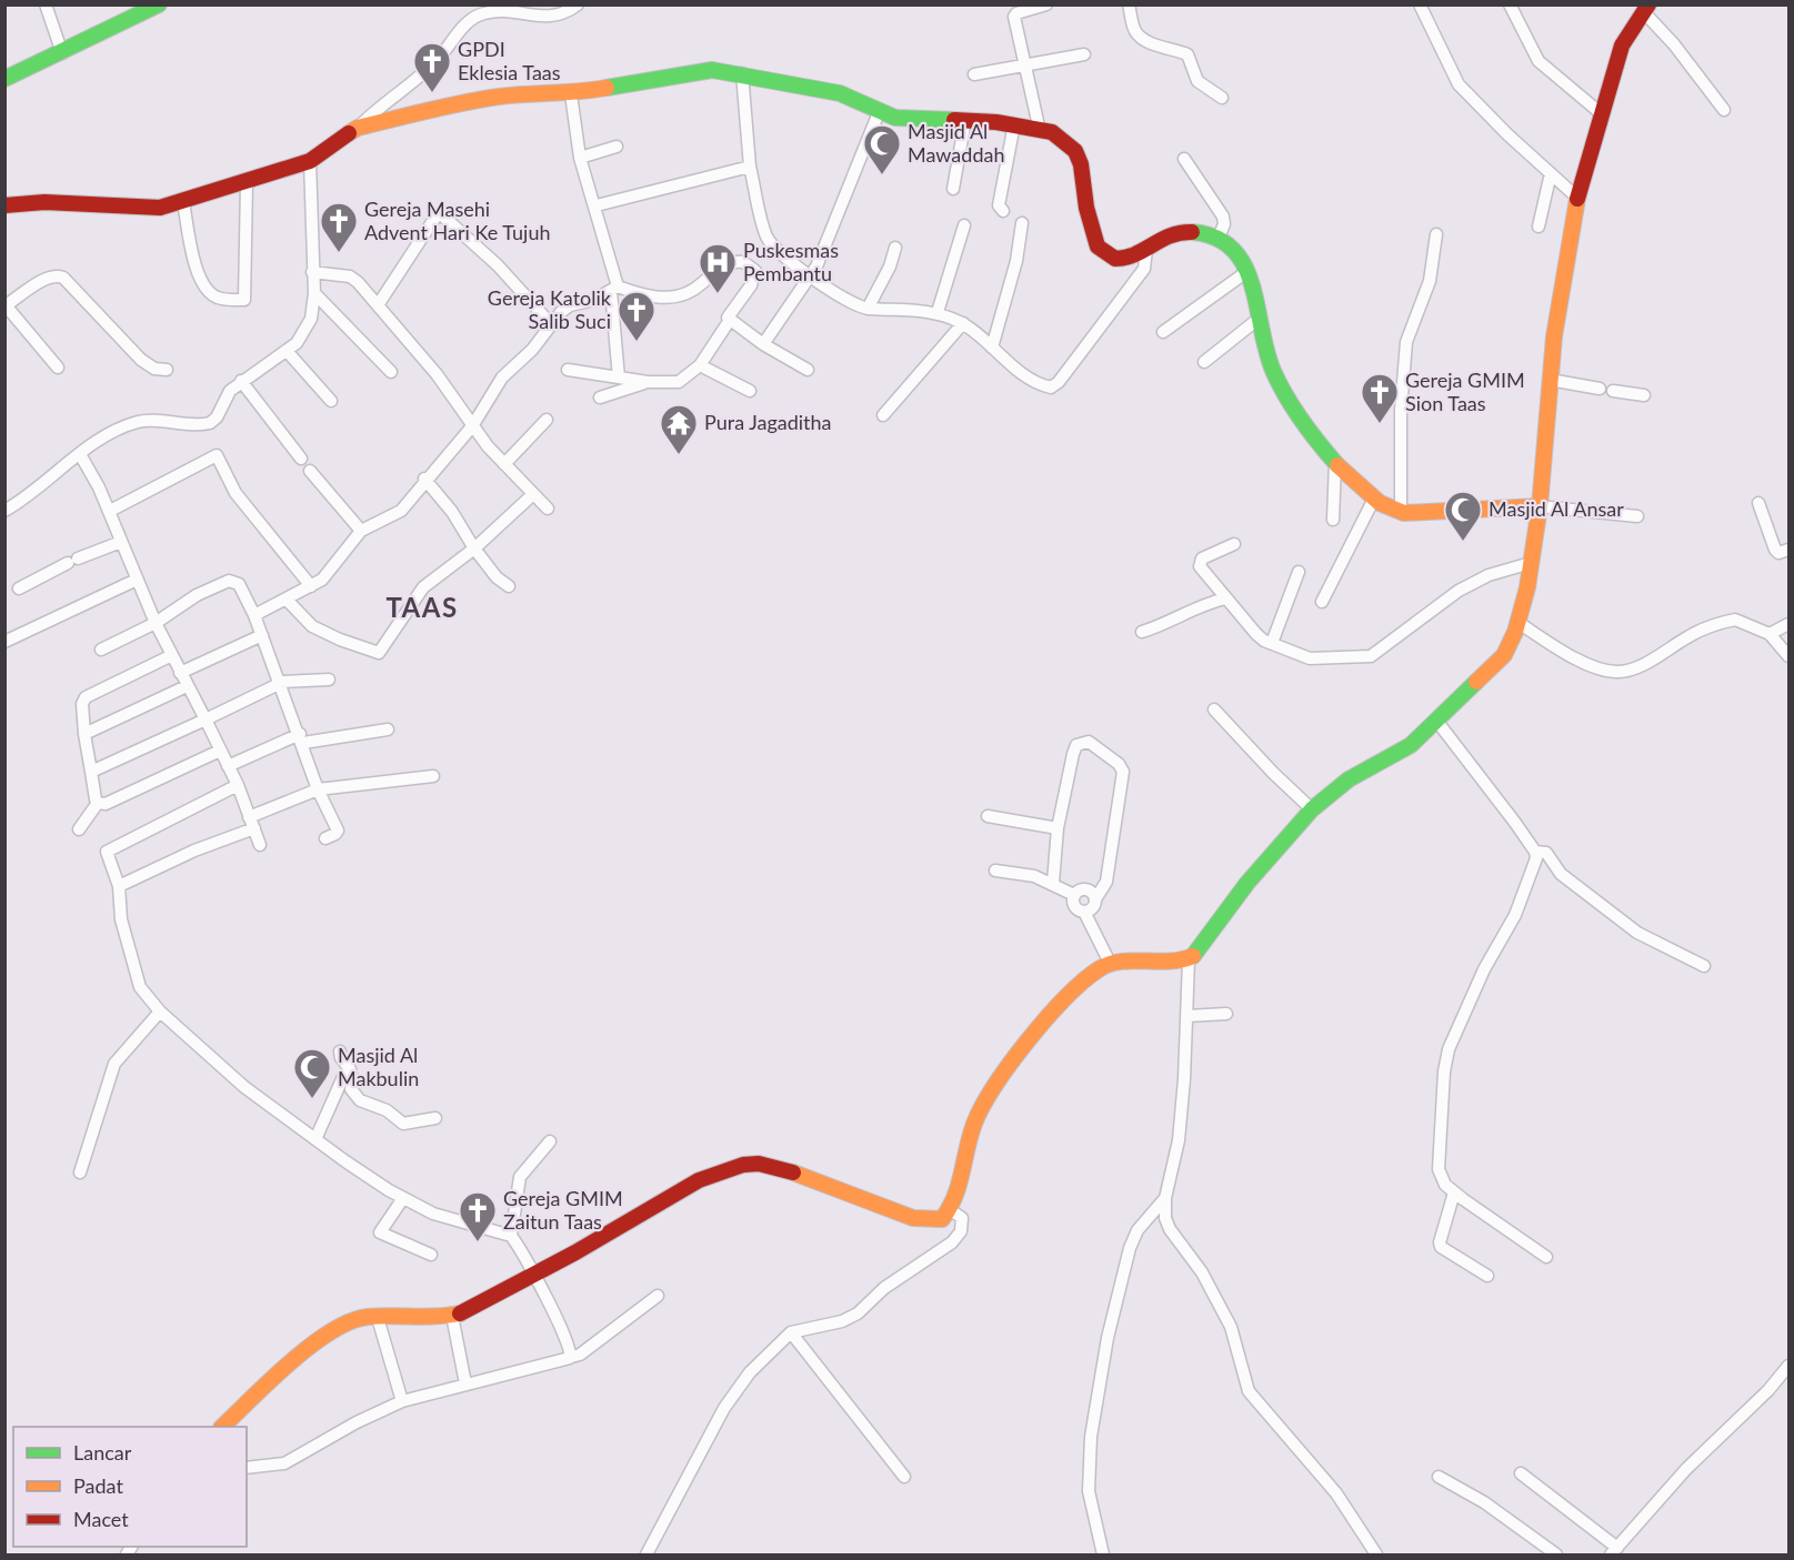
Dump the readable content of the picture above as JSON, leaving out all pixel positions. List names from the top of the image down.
{
  "districts": ["TAAS"],
  "places": {
    "church": [
      "GPDI Eklesia Taas",
      "Gereja Masehi Advent Hari Ke Tujuh",
      "Gereja Katolik Salib Suci",
      "Gereja GMIM Sion Taas",
      "Gereja GMIM Zaitun Taas"
    ],
    "mosque": ["Masjid Al Mawaddah", "Masjid Al Ansar", "Masjid Al Makbulin"],
    "hospital": ["Puskesmas Pembantu"],
    "temple": ["Pura Jagaditha"]
  },
  "legend": ["Lancar", "Padat", "Macet"]
}
